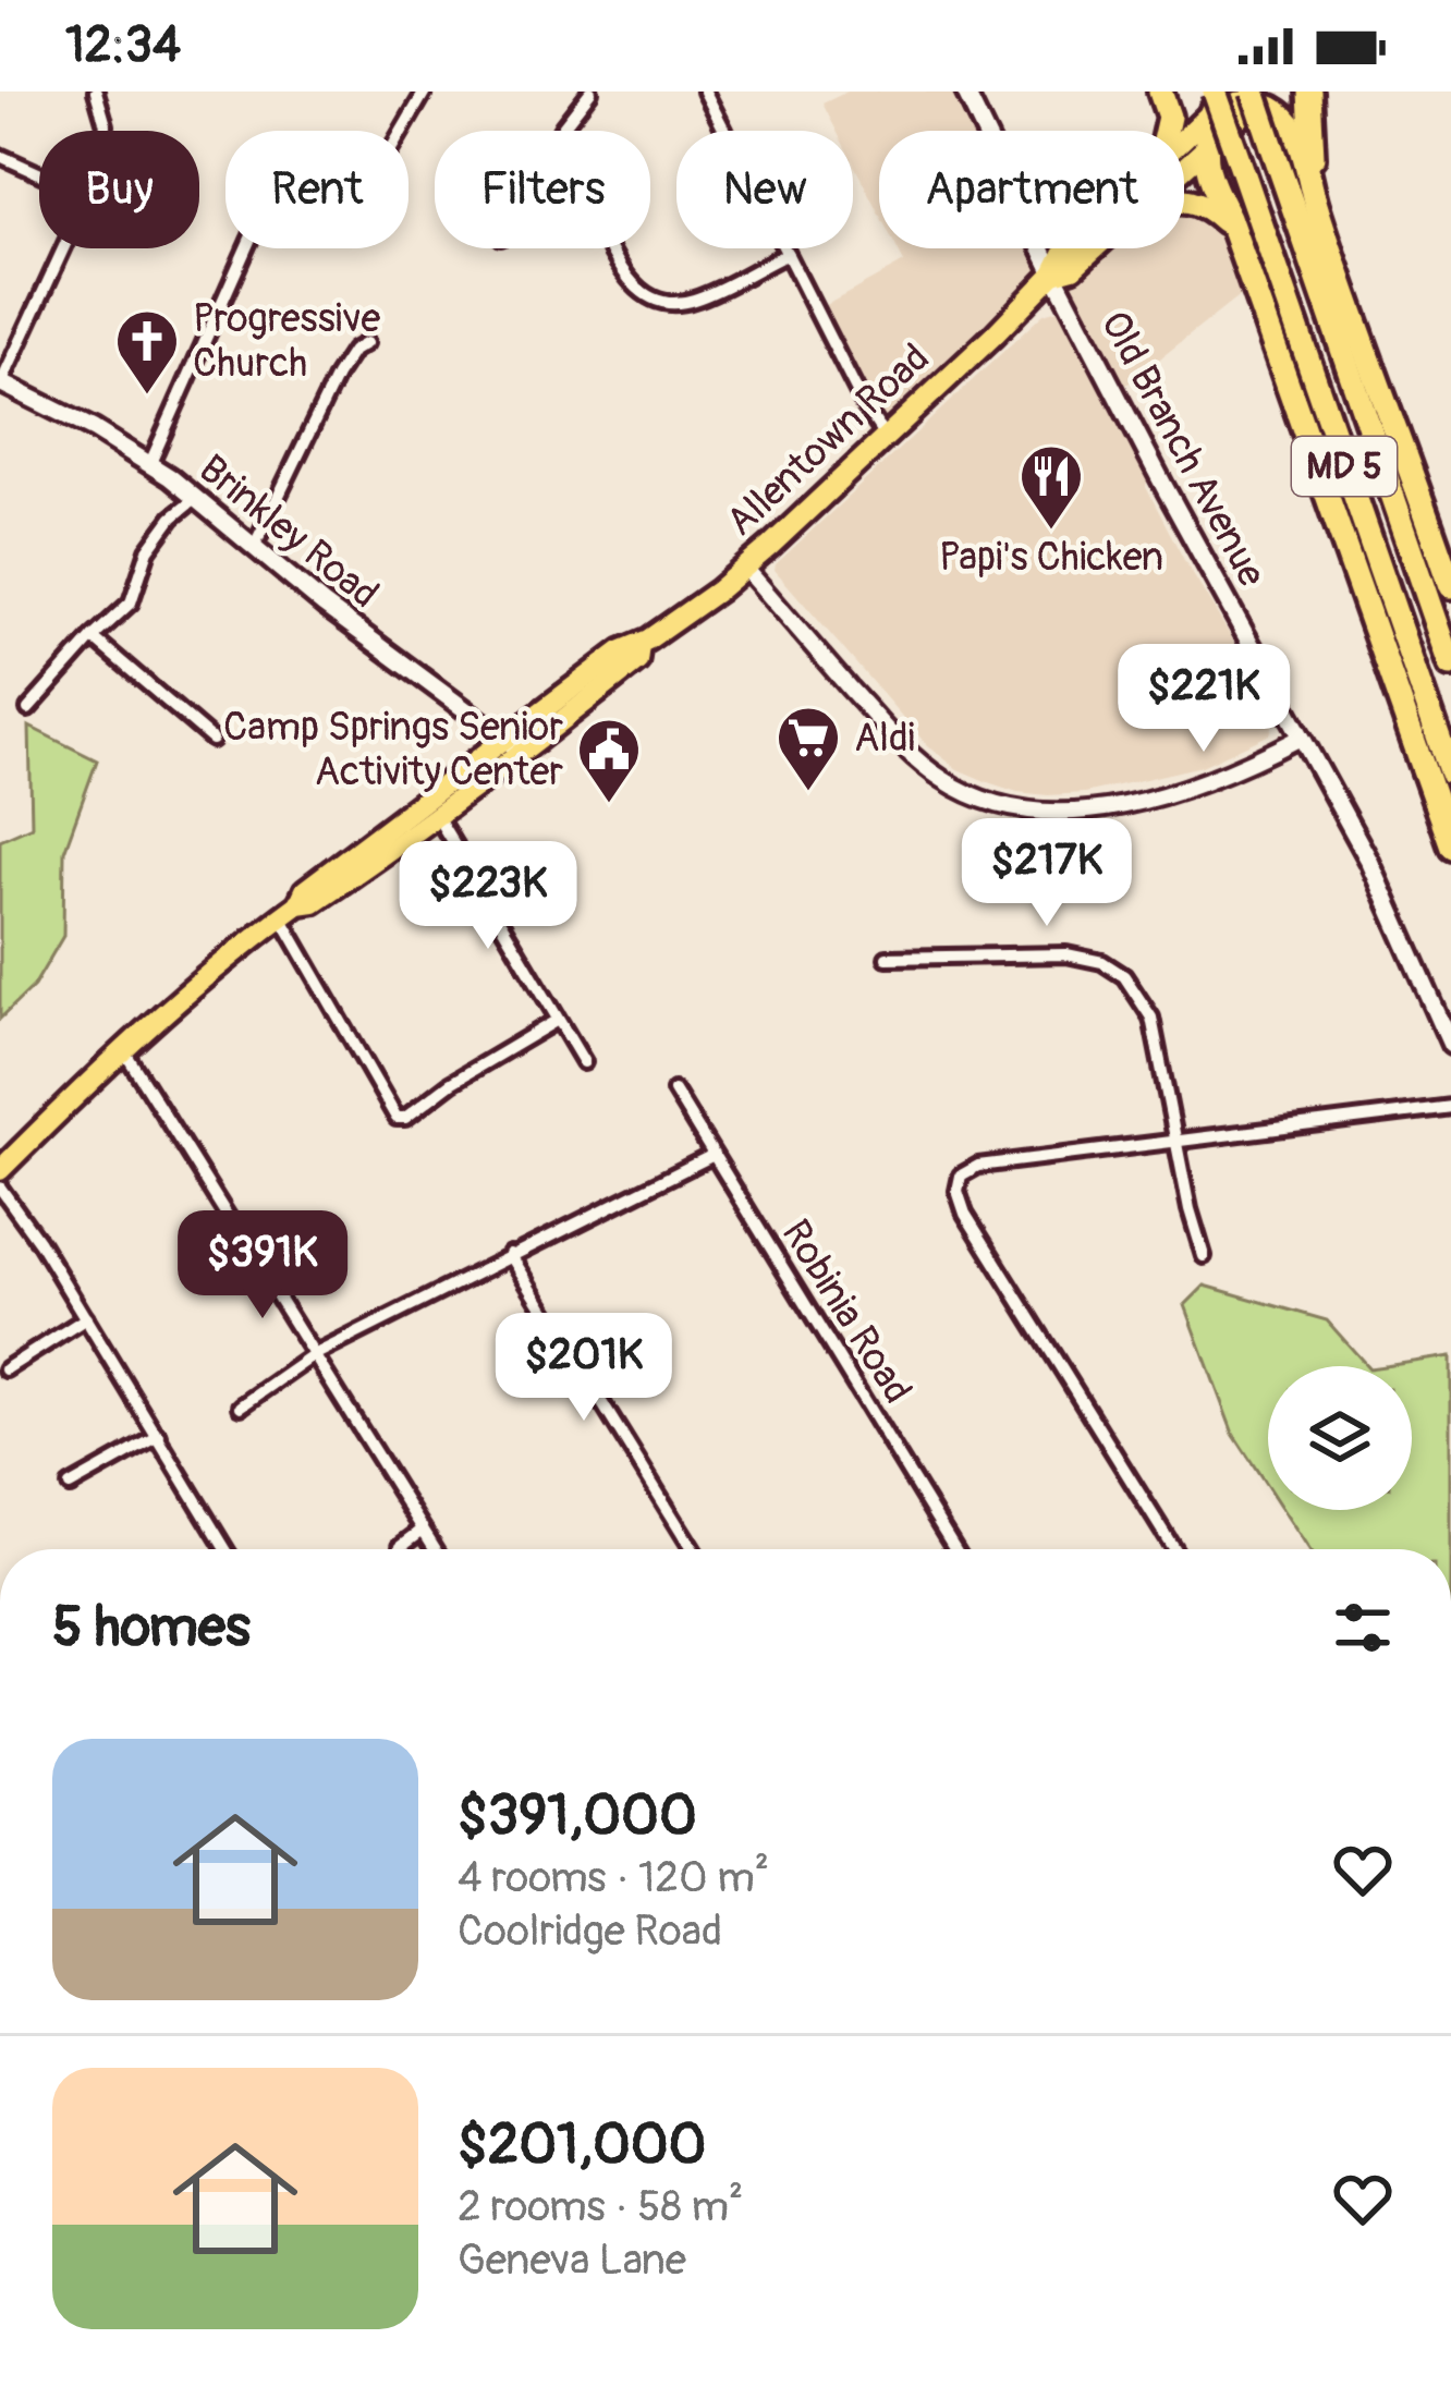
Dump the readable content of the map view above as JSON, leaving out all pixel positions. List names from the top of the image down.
{
  "streets": {
    "highway": ["MD 5"],
    "main road": ["Allentown Road", "Old Branch Avenue", "Brinkley Road"],
    "street": ["Robinia Road"]
  },
  "crossings": [
    ["Allentown Road", "Old Branch Avenue"],
    ["Allentown Road", "MD 5"],
    ["Allentown Road", "Brinkley Road"]
  ],
  "places": {
    "church": ["Progressive Church"],
    "restaurant": ["Papi's Chicken"],
    "supermarket": ["Aldi"],
    "public building": ["Camp Springs Senior Activity Center"]
  },
  "page": {
    "status": "12:34",
    "chip": [
      "Buy",
      "Rent",
      "Filters",
      "New",
      "Apartment"
    ],
    "price": [
      "$221K",
      "$217K",
      "$223K",
      "$391K",
      "$201K"
    ],
    "heading": "5 homes",
    "list": [
      {
        "name": "$391,000",
        "note": "4 rooms · 120 m² · Coolridge Road"
      },
      {
        "name": "$201,000",
        "note": "2 rooms · 58 m² · Geneva Lane"
      }
    ]
  }
}
